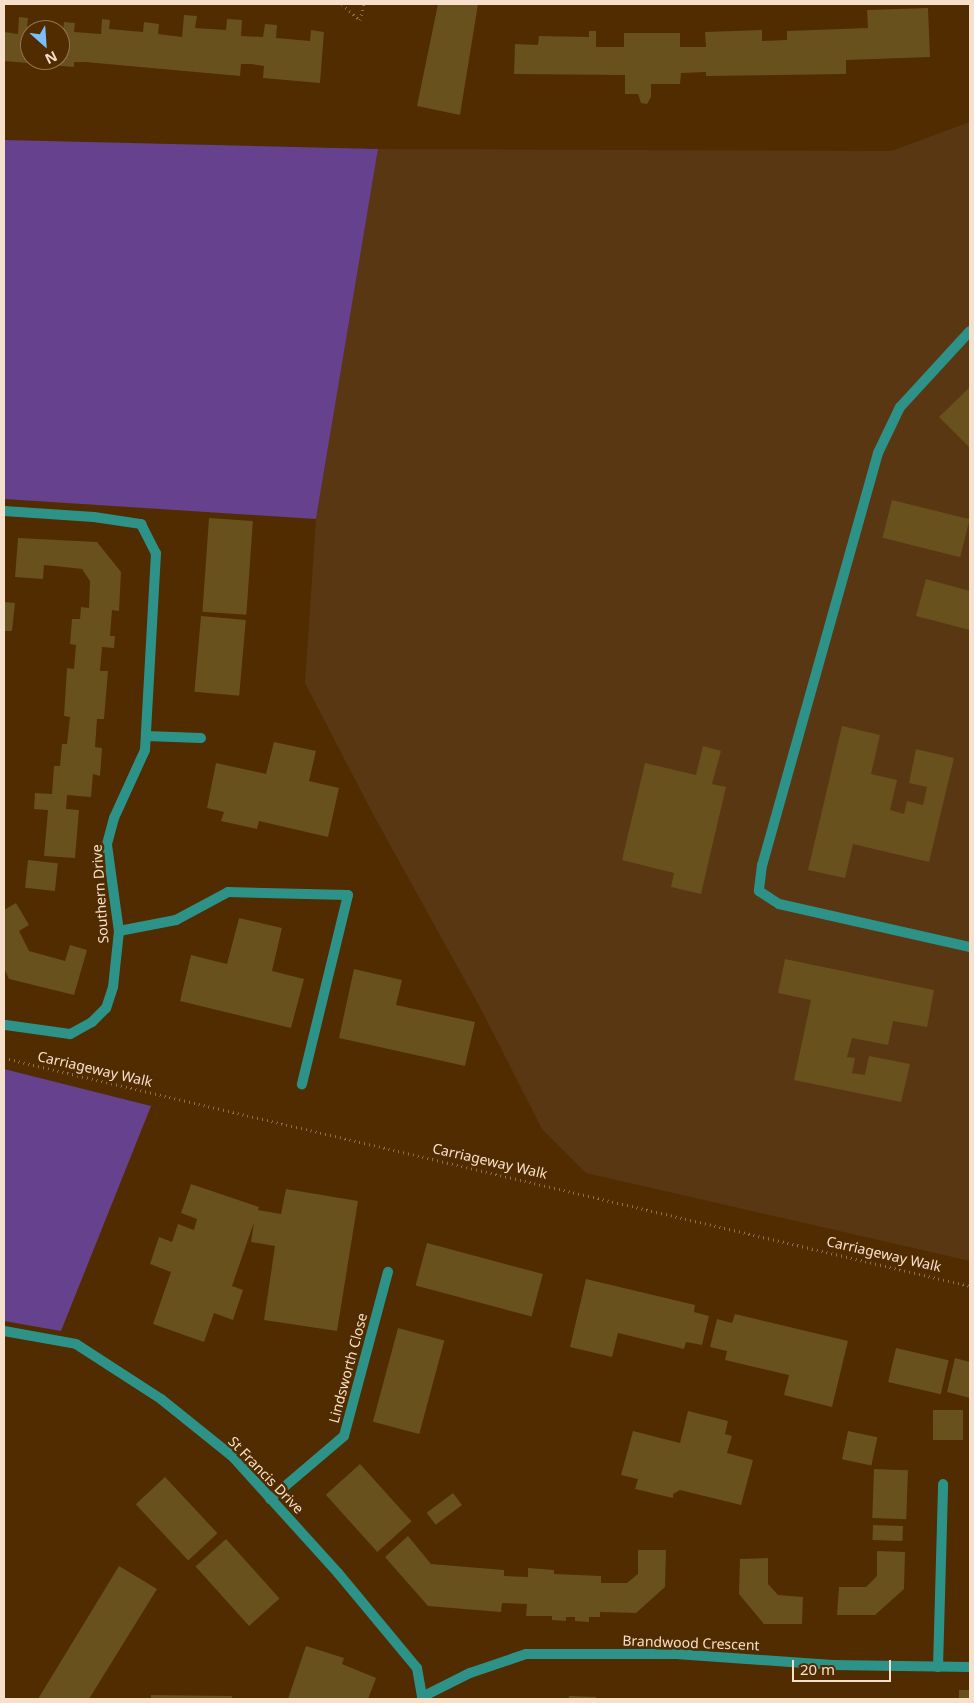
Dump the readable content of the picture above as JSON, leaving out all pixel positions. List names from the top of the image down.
{
  "streets": {
    "street": [
      "Southern Drive",
      "Lindsworth Close",
      "St Francis Drive",
      "Brandwood Crescent"
    ],
    "path": ["Carriageway Walk"]
  },
  "crossings": [
    ["Lindsworth Close", "St Francis Drive"],
    ["St Francis Drive", "Brandwood Crescent"]
  ],
  "scale_bar": "20 m",
  "north": "bottom right"
}
